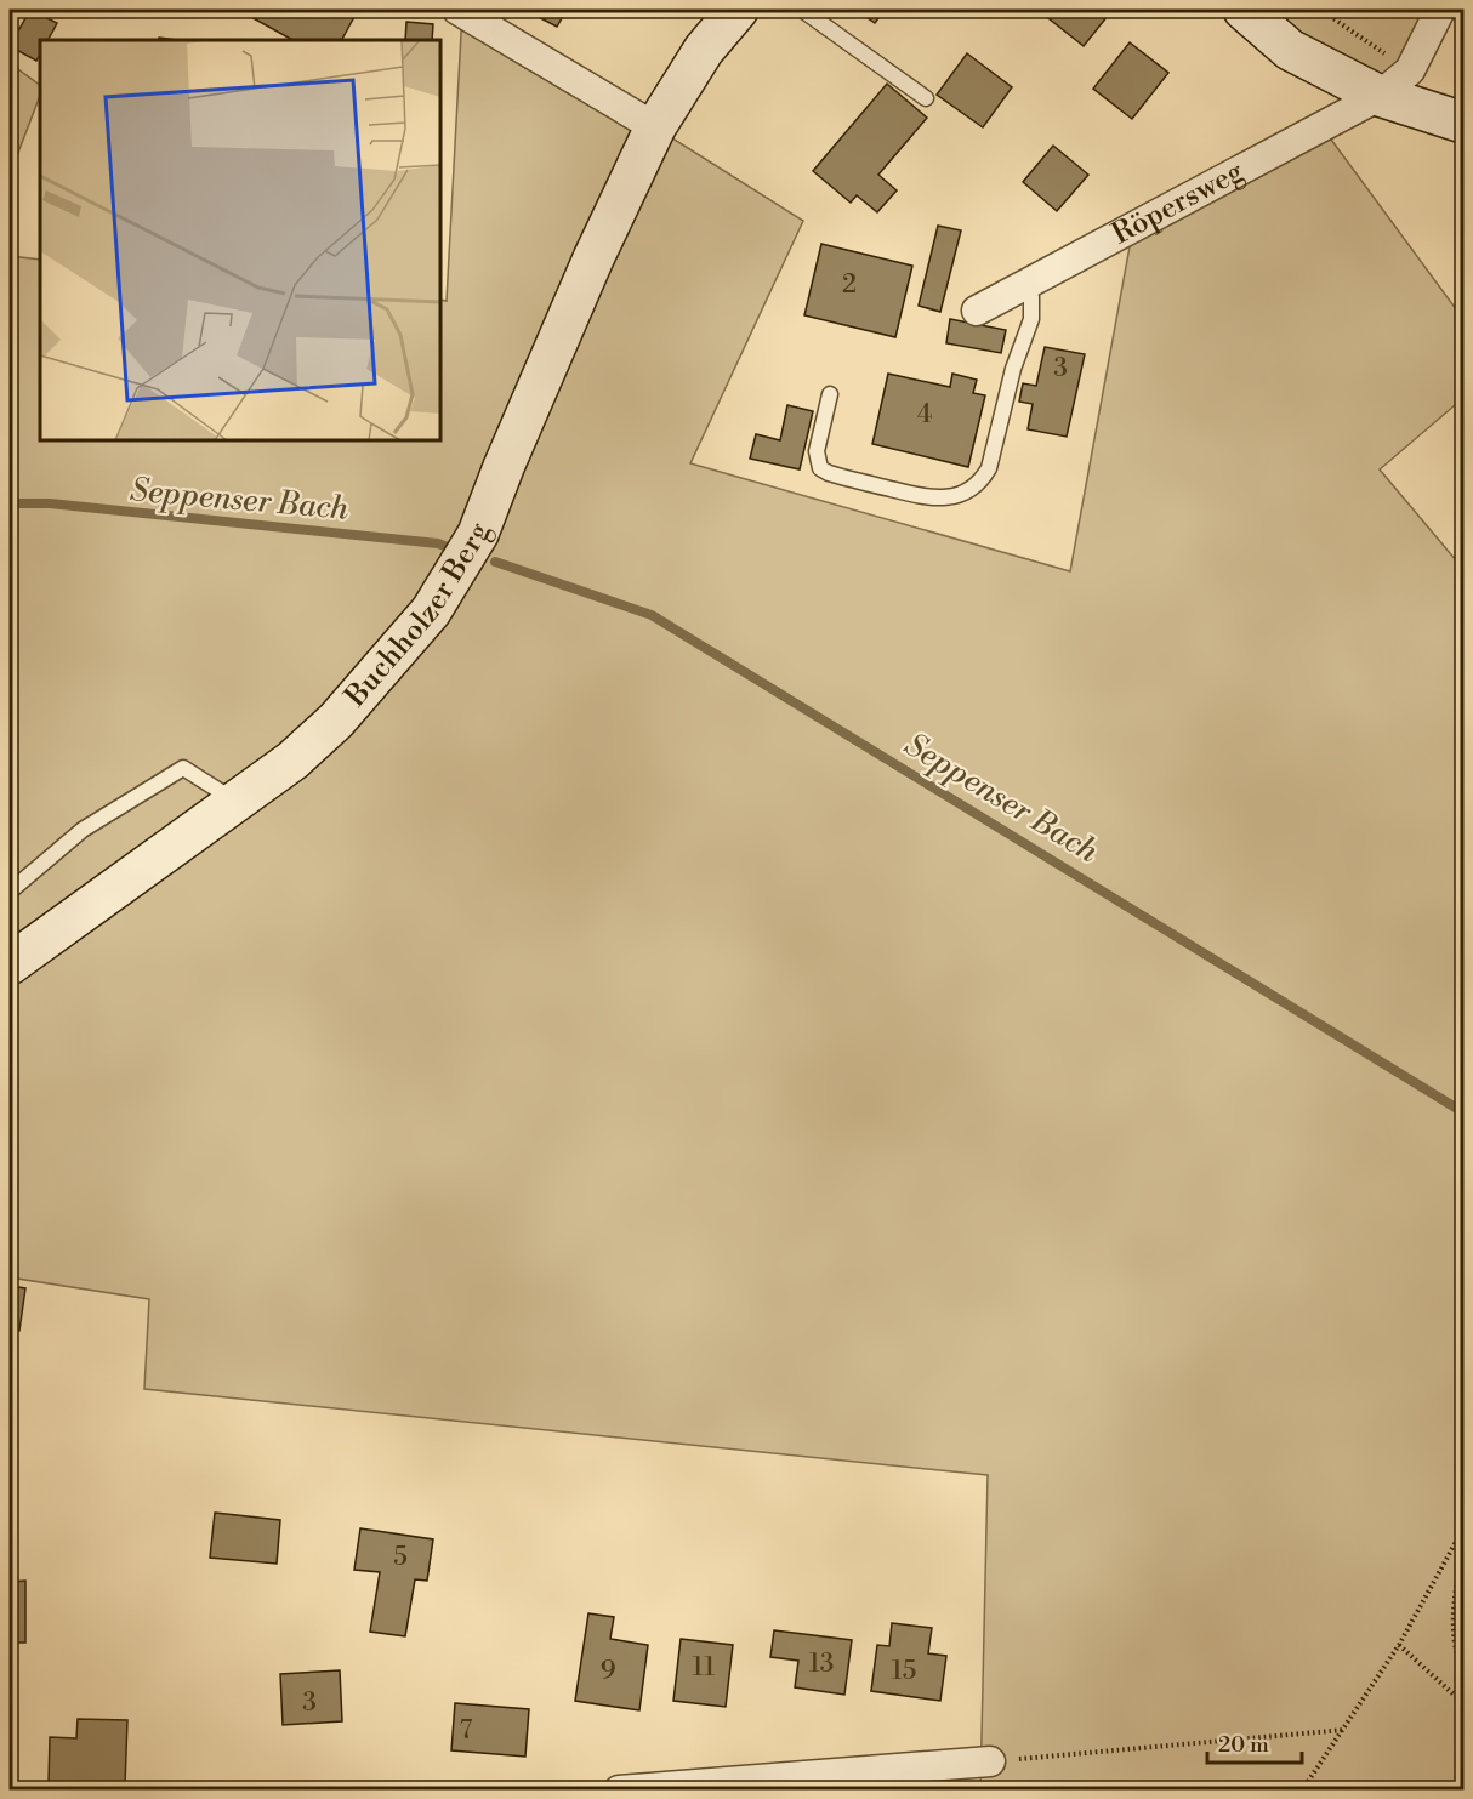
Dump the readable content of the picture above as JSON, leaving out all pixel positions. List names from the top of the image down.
{
  "streets": {
    "main road": ["Buchholzer Berg"],
    "street": ["Röpersweg"]
  },
  "water": ["Seppenser Bach"],
  "house_numbers": [
    "2",
    "3",
    "4",
    "5",
    "13",
    "11",
    "9",
    "15",
    "3",
    "7"
  ],
  "scale_bar": "20 m"
}
